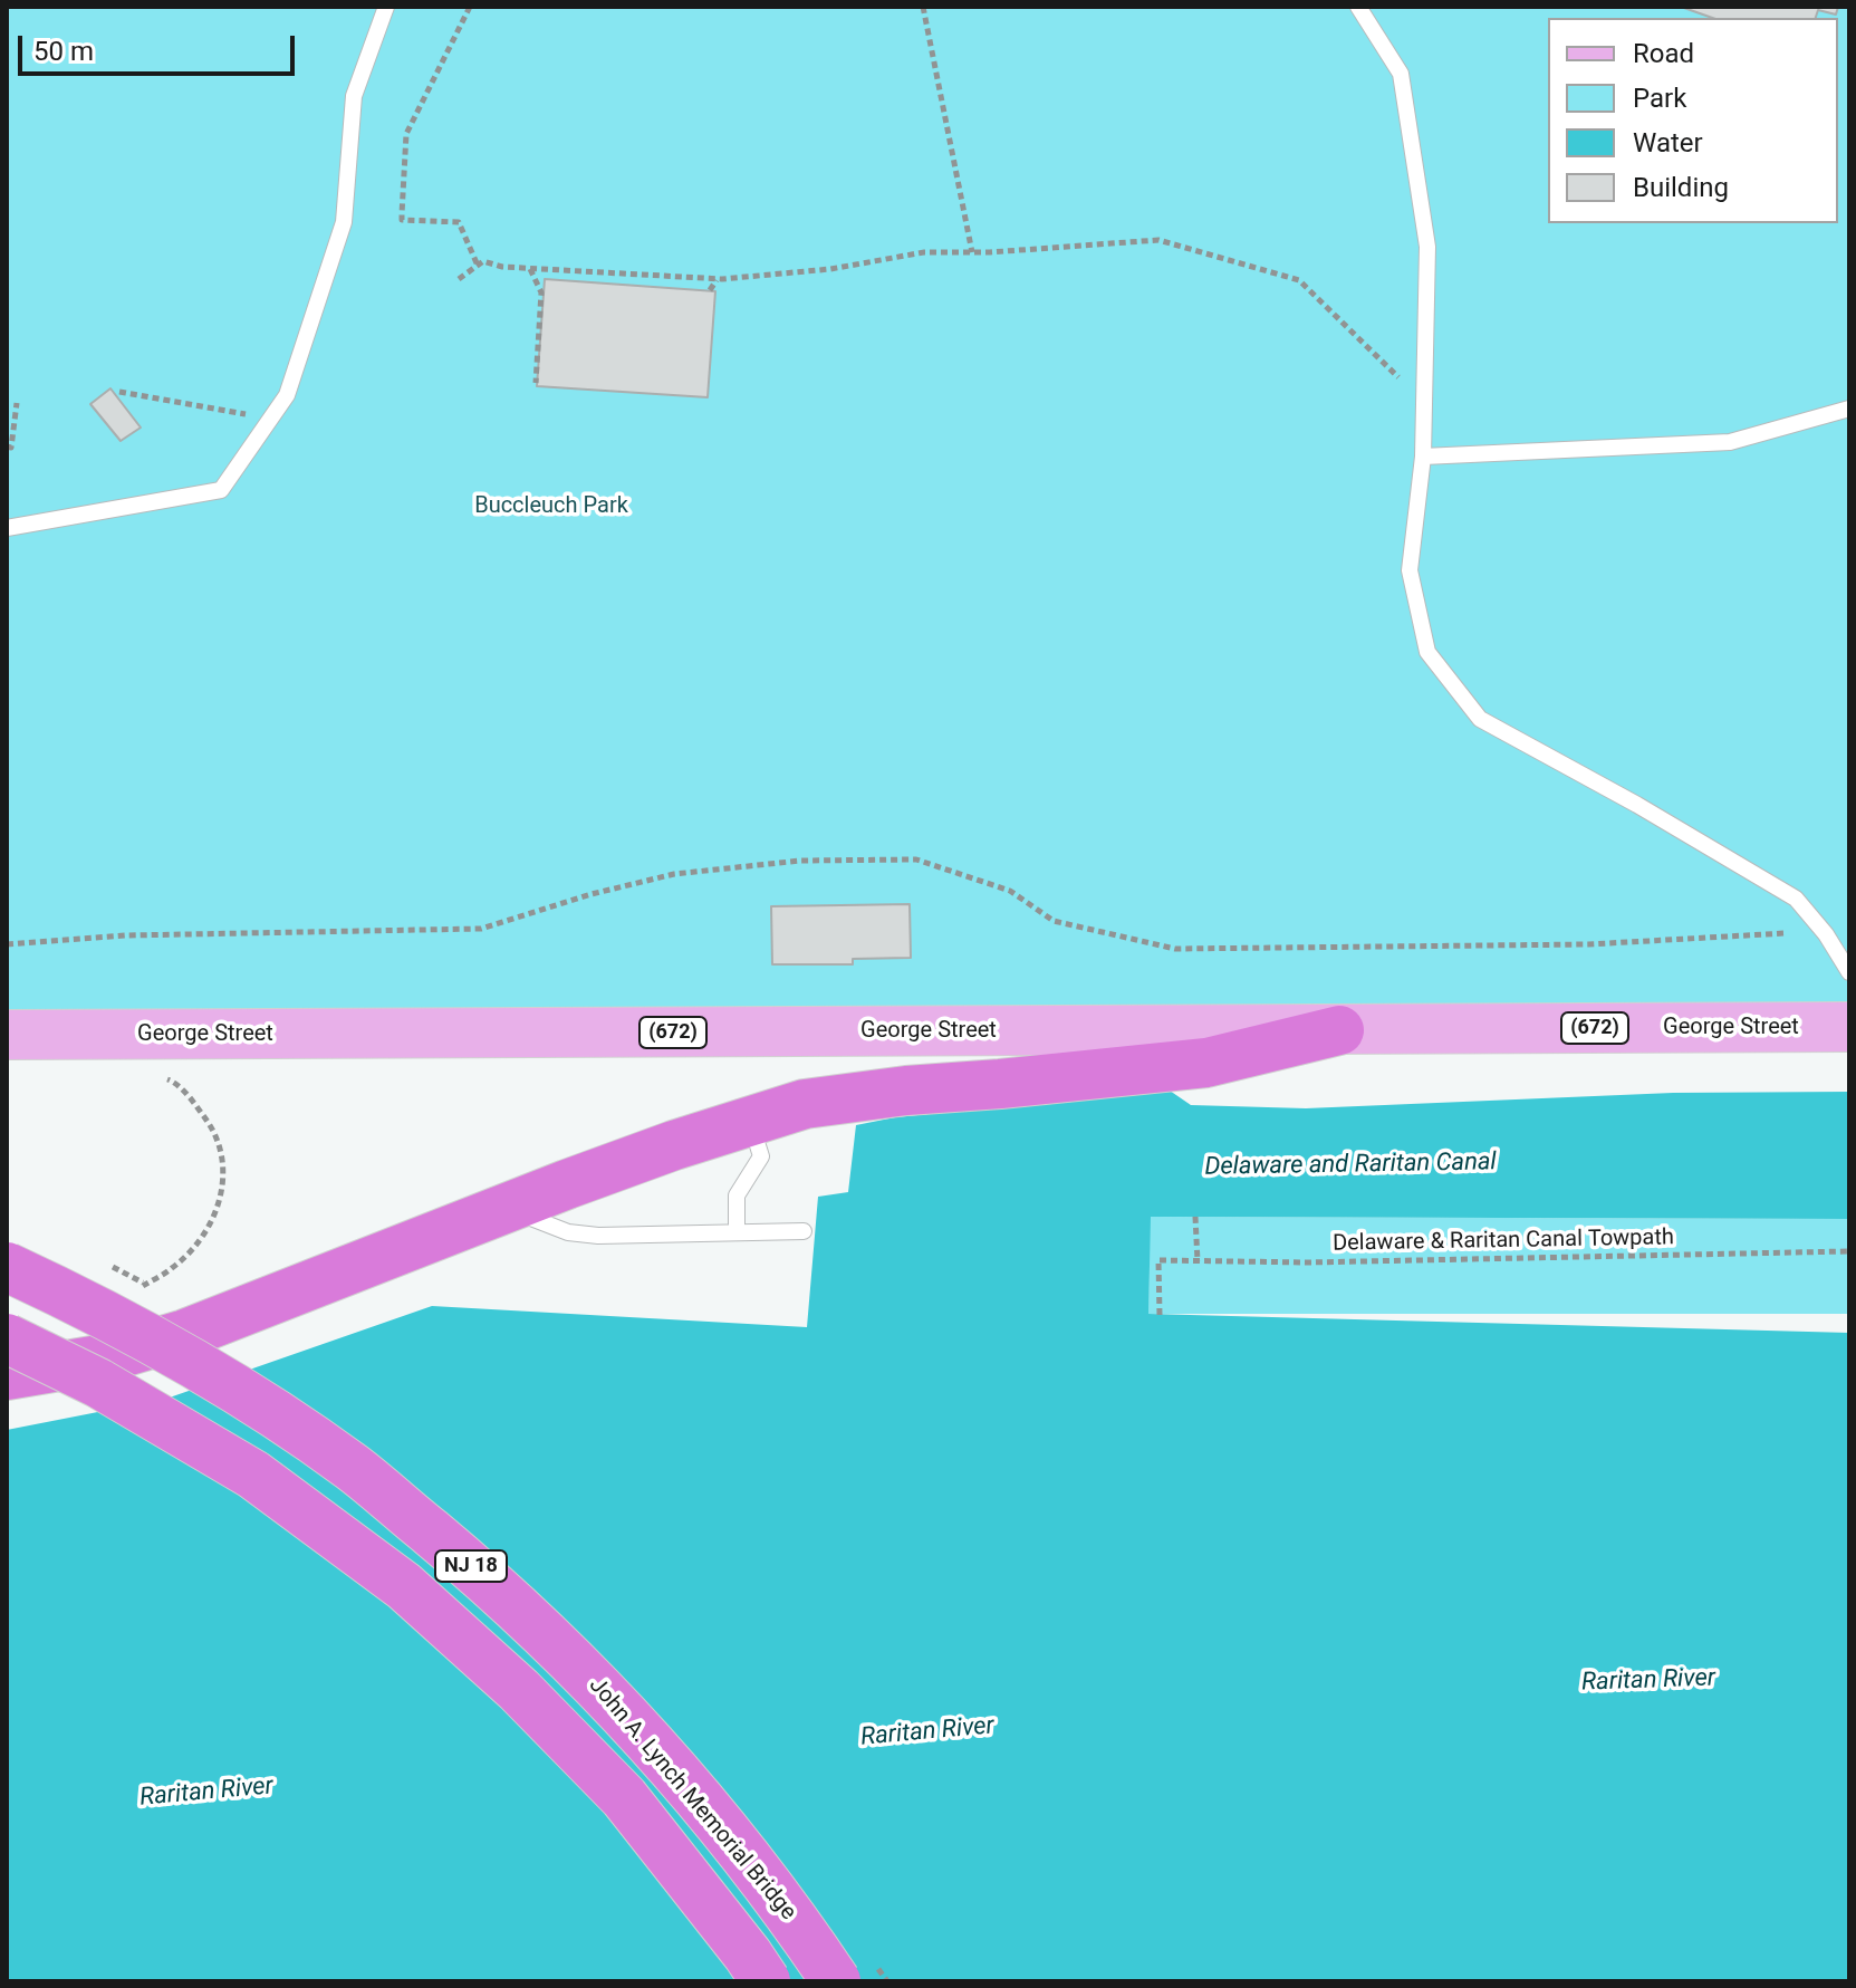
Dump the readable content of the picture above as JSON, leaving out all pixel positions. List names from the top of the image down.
{
  "streets": {
    "highway": ["NJ 18", "John A. Lynch Memorial Bridge"],
    "main road": ["(672)", "George Street"],
    "path": ["Delaware & Raritan Canal Towpath"]
  },
  "water": ["Delaware and Raritan Canal", "Raritan River"],
  "parks": ["Buccleuch Park"],
  "legend": [
    "Road",
    "Park",
    "Water",
    "Building"
  ],
  "scale_bar": "50 m"
}
